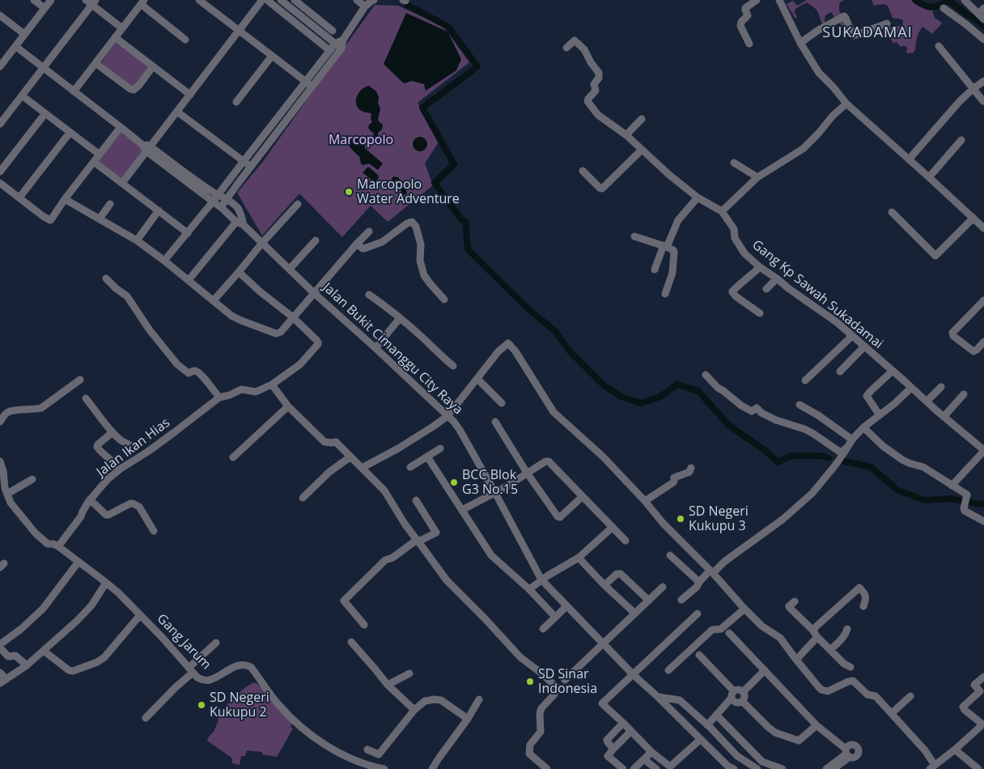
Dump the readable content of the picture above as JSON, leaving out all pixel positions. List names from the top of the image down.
{
  "streets": {
    "street": [
      "Gang Kp Sawah Sukadamai",
      "Jalan Bukit Cimanggu City Raya",
      "Jalan Ikan Hias",
      "Gang Jarum"
    ]
  },
  "crossings": [
    ["Jalan Ikan Hias", "Gang Jarum"]
  ],
  "districts": ["SUKADAMAI"],
  "parks": ["Marcopolo"],
  "places": [
    "Marcopolo Water Adventure",
    "BCC Blok G3 No.15",
    "SD Negeri Kukupu 3",
    "SD Sinar Indonesia",
    "SD Negeri Kukupu 2"
  ]
}
